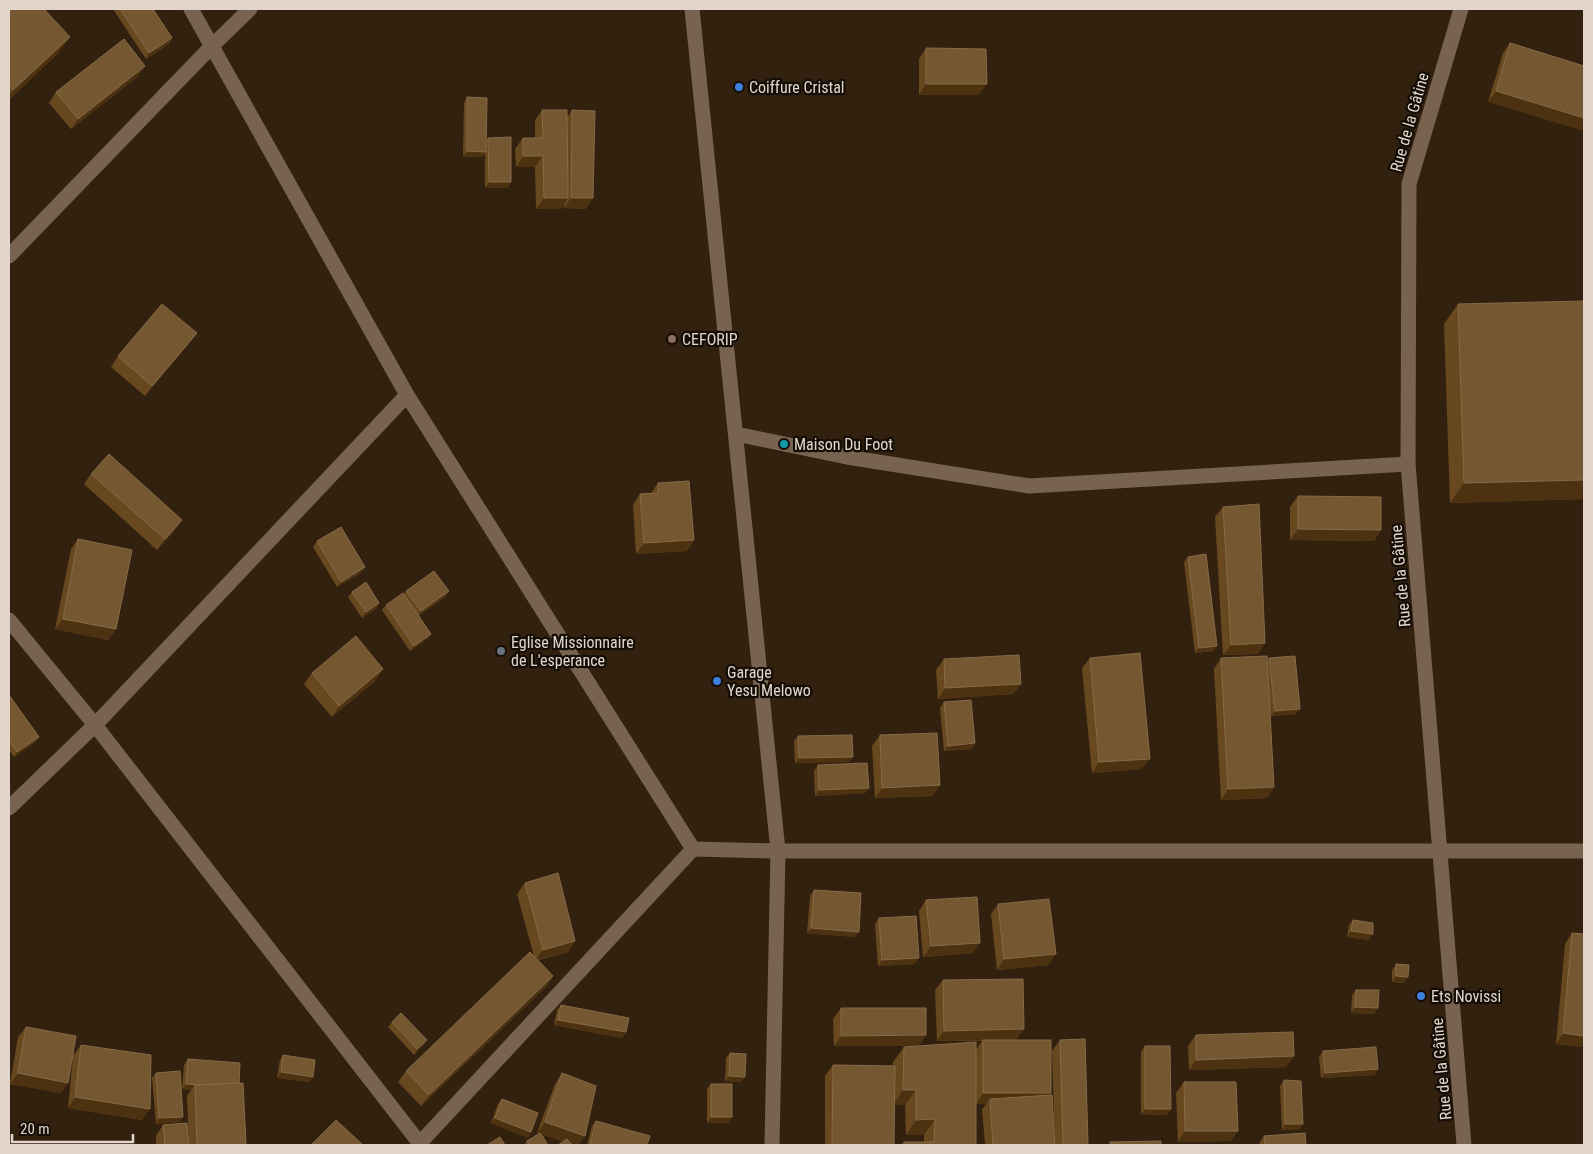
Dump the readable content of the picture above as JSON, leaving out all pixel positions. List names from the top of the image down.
{
  "streets": {
    "street": ["Rue de la Gâtine"]
  },
  "places": [
    "Coiffure Cristal",
    "CEFORIP",
    "Maison Du Foot",
    "Eglise Missionnaire de L'esperance",
    "Garage Yesu Melowo",
    "Ets Novissi"
  ],
  "scale_bar": "20 m"
}
